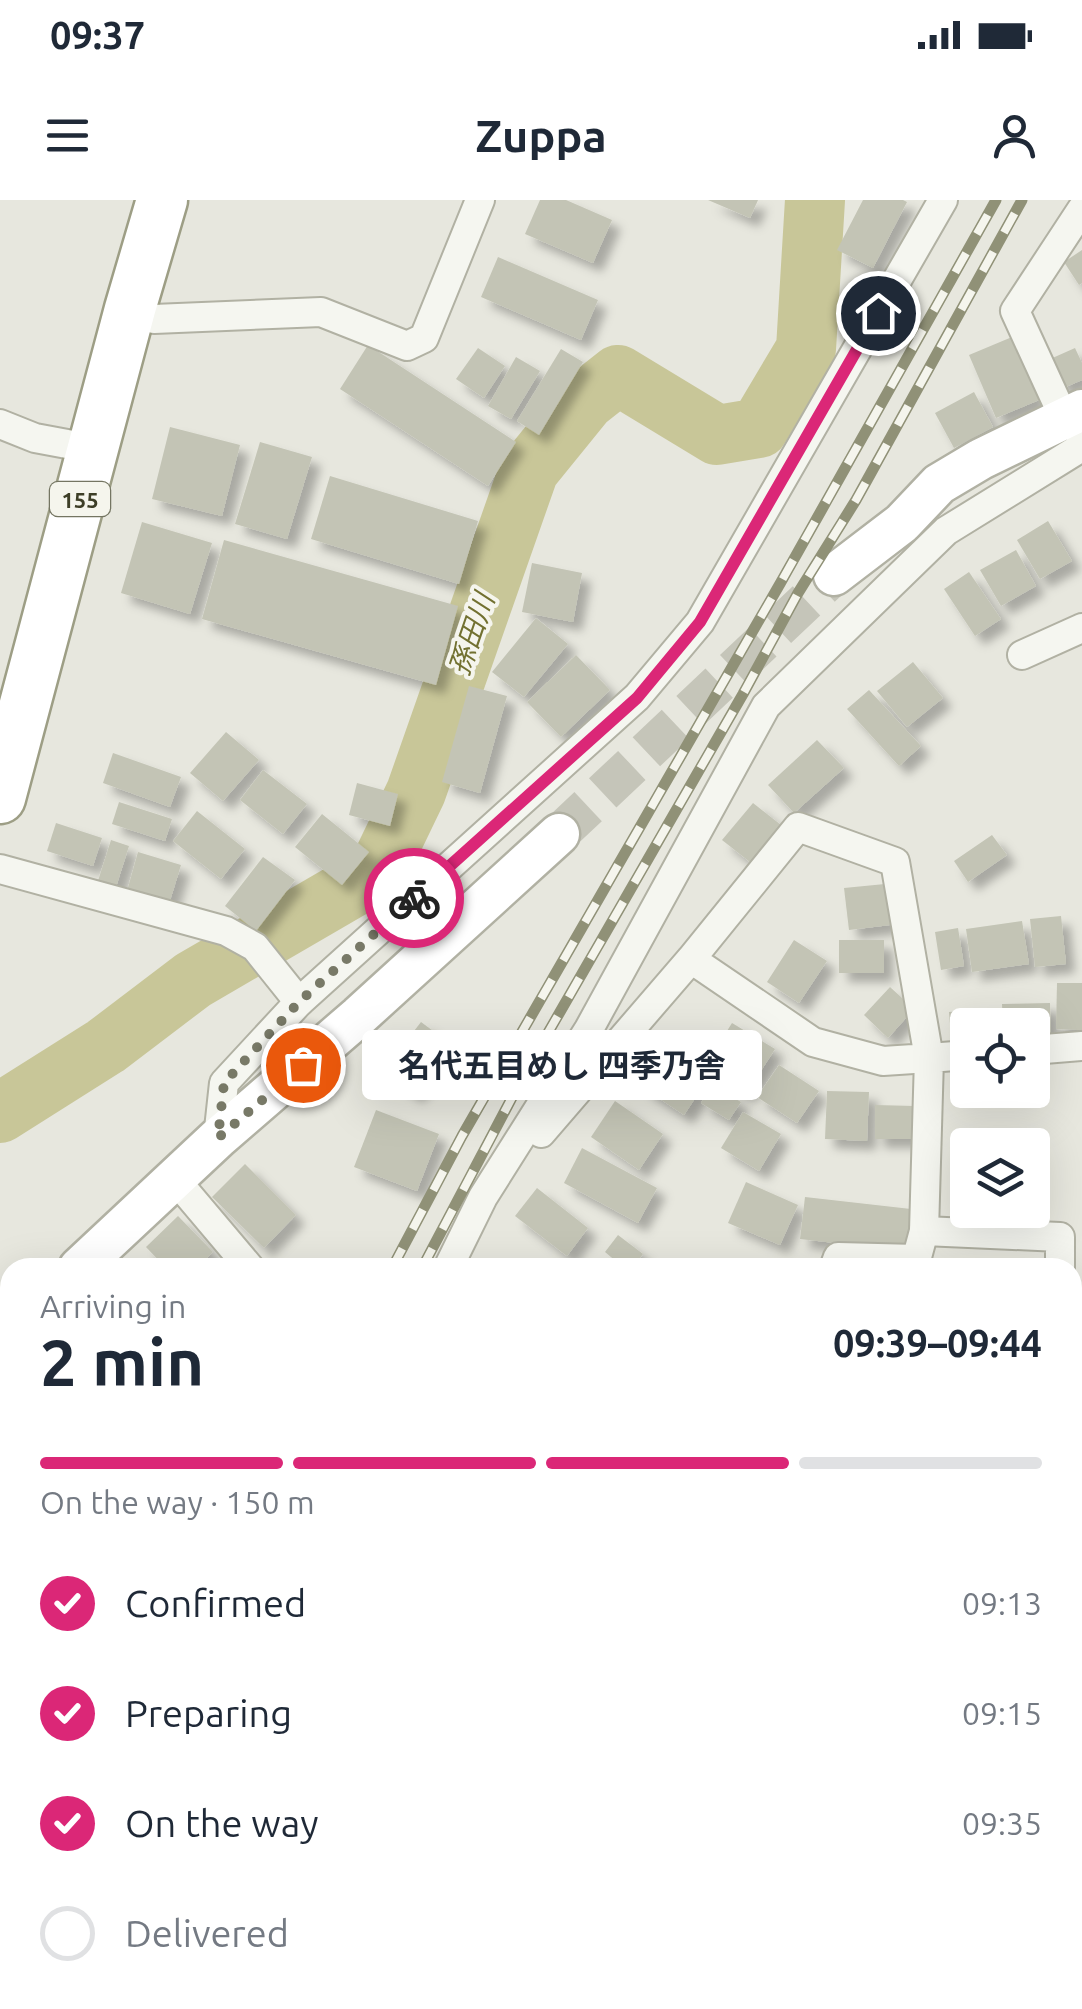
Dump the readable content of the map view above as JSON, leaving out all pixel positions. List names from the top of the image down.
{
  "streets": {
    "highway": ["155"]
  },
  "water": ["孫田川"],
  "places": ["名代五目めし 四季乃舎"],
  "page": {
    "status": "09:37",
    "header": "Zuppa",
    "bubble": "名代五目めし 四季乃舎",
    "heading": ["2 min", "Arriving in", "09:39–09:44"],
    "bar": "On the way · 150 m",
    "list": [
      ["Confirmed", "09:13"],
      ["Preparing", "09:15"],
      ["On the way", "09:35"],
      "Delivered"
    ]
  }
}
